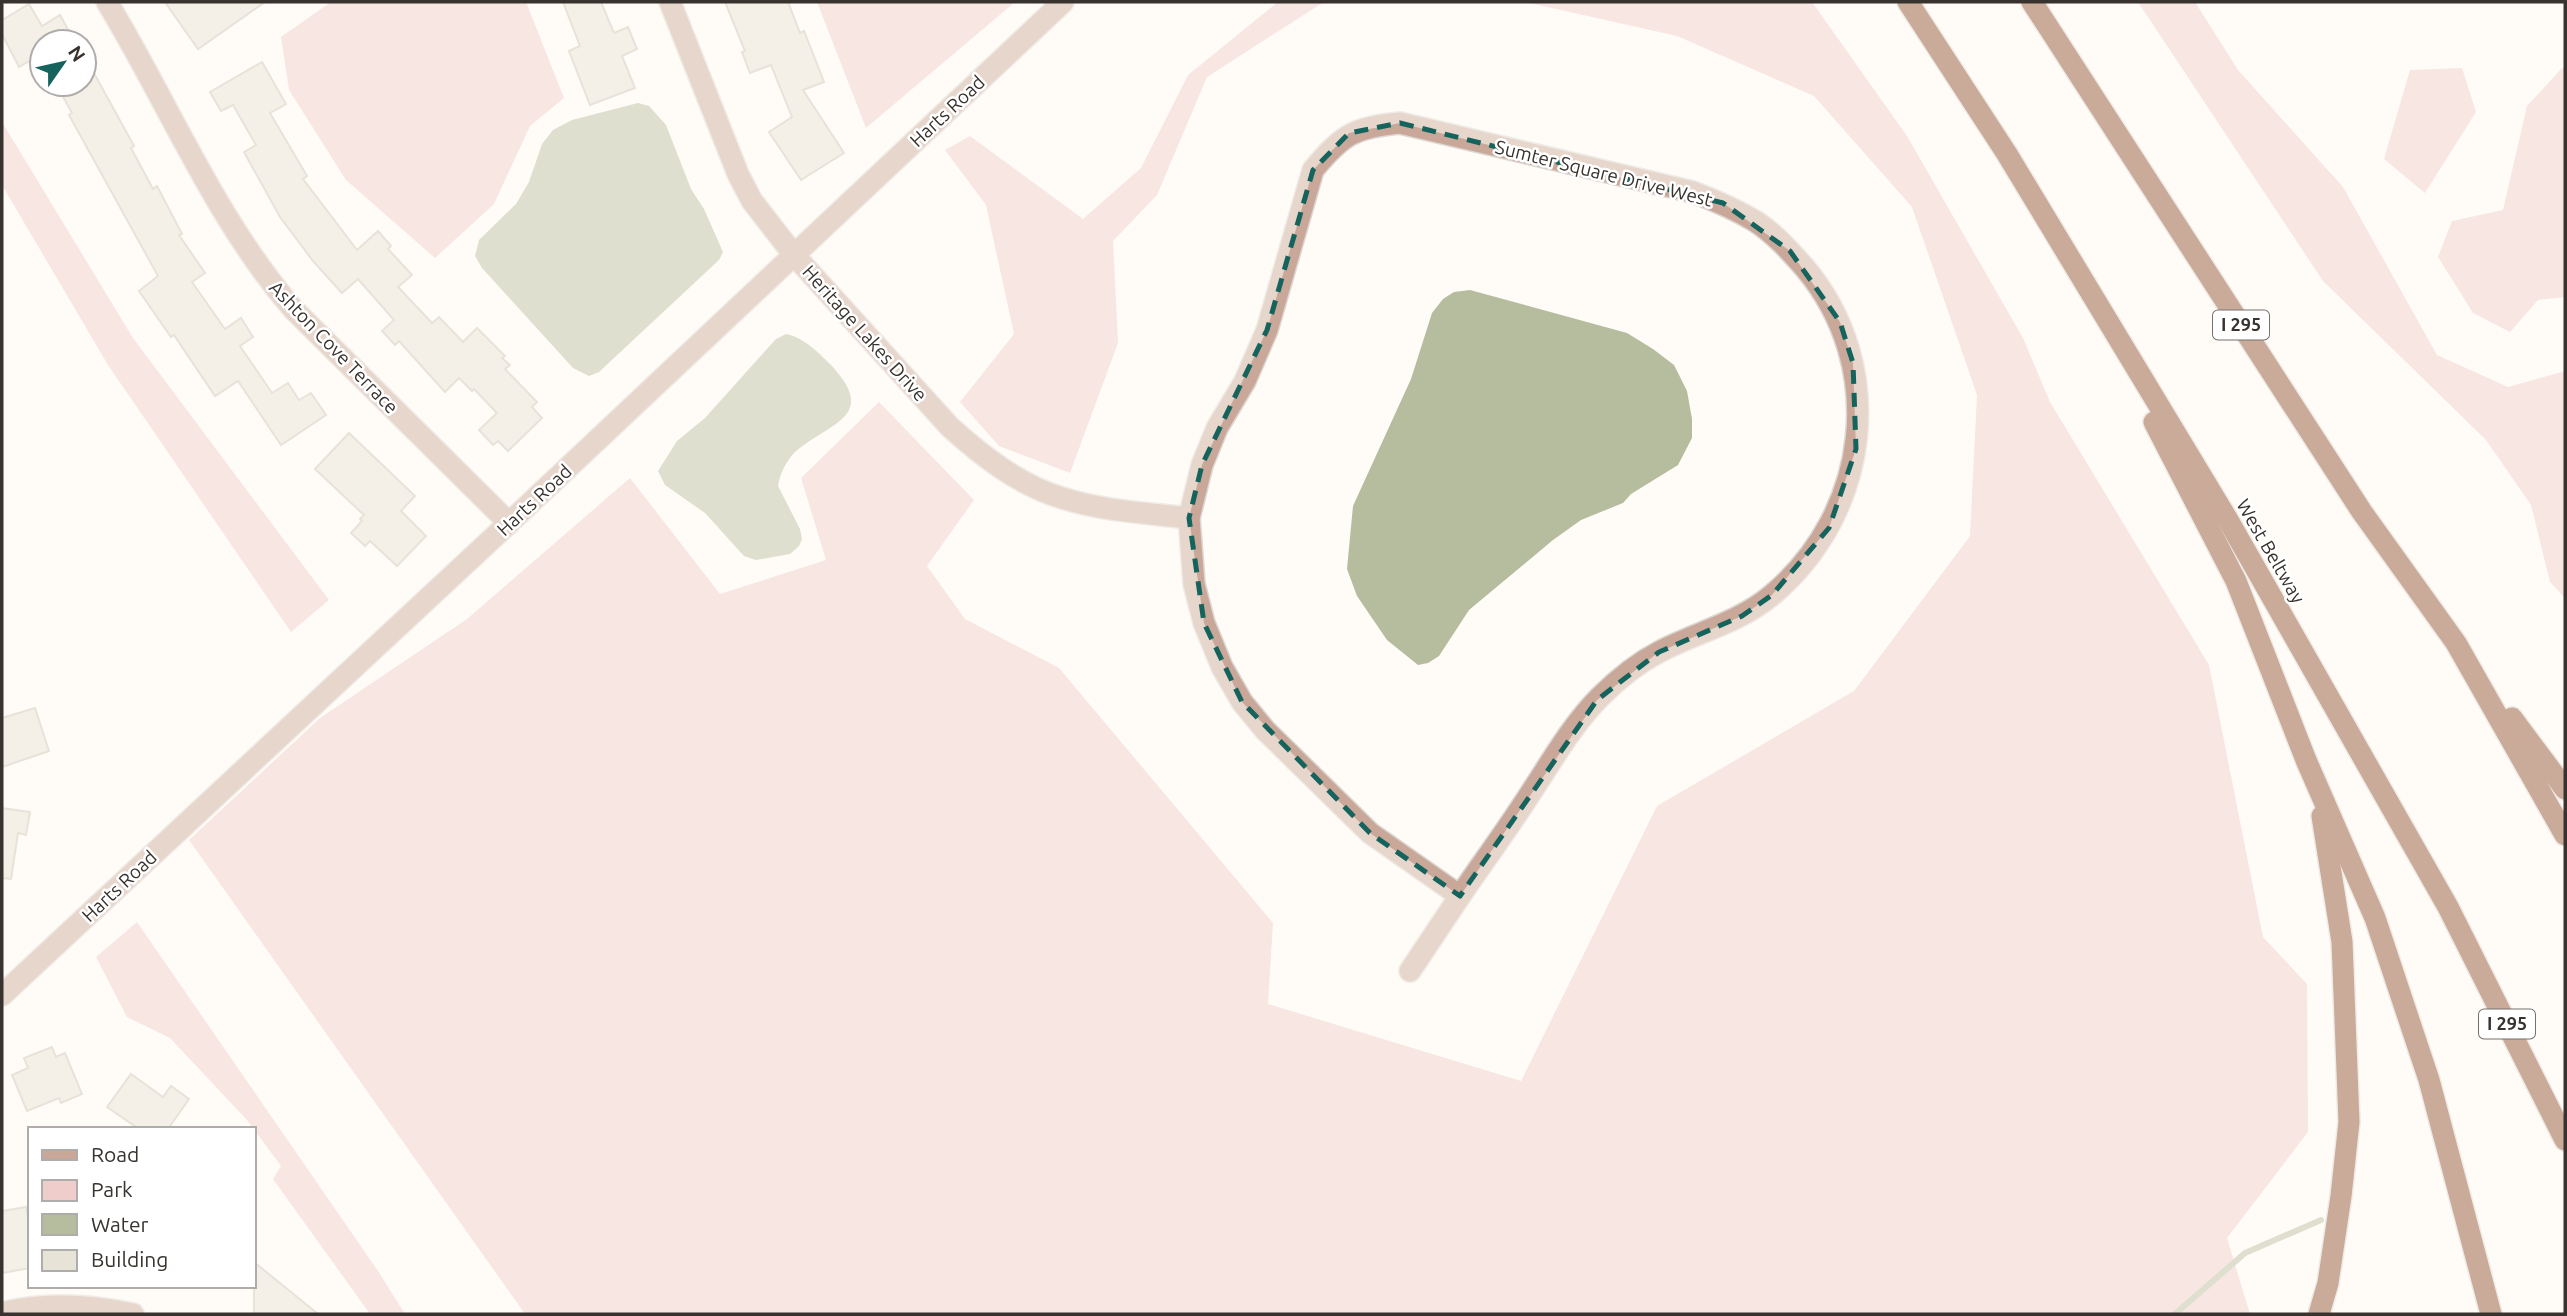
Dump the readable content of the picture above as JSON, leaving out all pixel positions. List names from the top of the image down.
{
  "streets": {
    "highway": ["I 295", "West Beltway"],
    "street": [
      "Harts Road",
      "Sumter Square Drive West",
      "Heritage Lakes Drive",
      "Ashton Cove Terrace"
    ]
  },
  "crossings": [
    ["Harts Road", "Heritage Lakes Drive"],
    ["Harts Road", "Ashton Cove Terrace"],
    ["Sumter Square Drive West", "Heritage Lakes Drive"]
  ],
  "legend": [
    "Road",
    "Park",
    "Water",
    "Building"
  ],
  "north": "top right"
}
